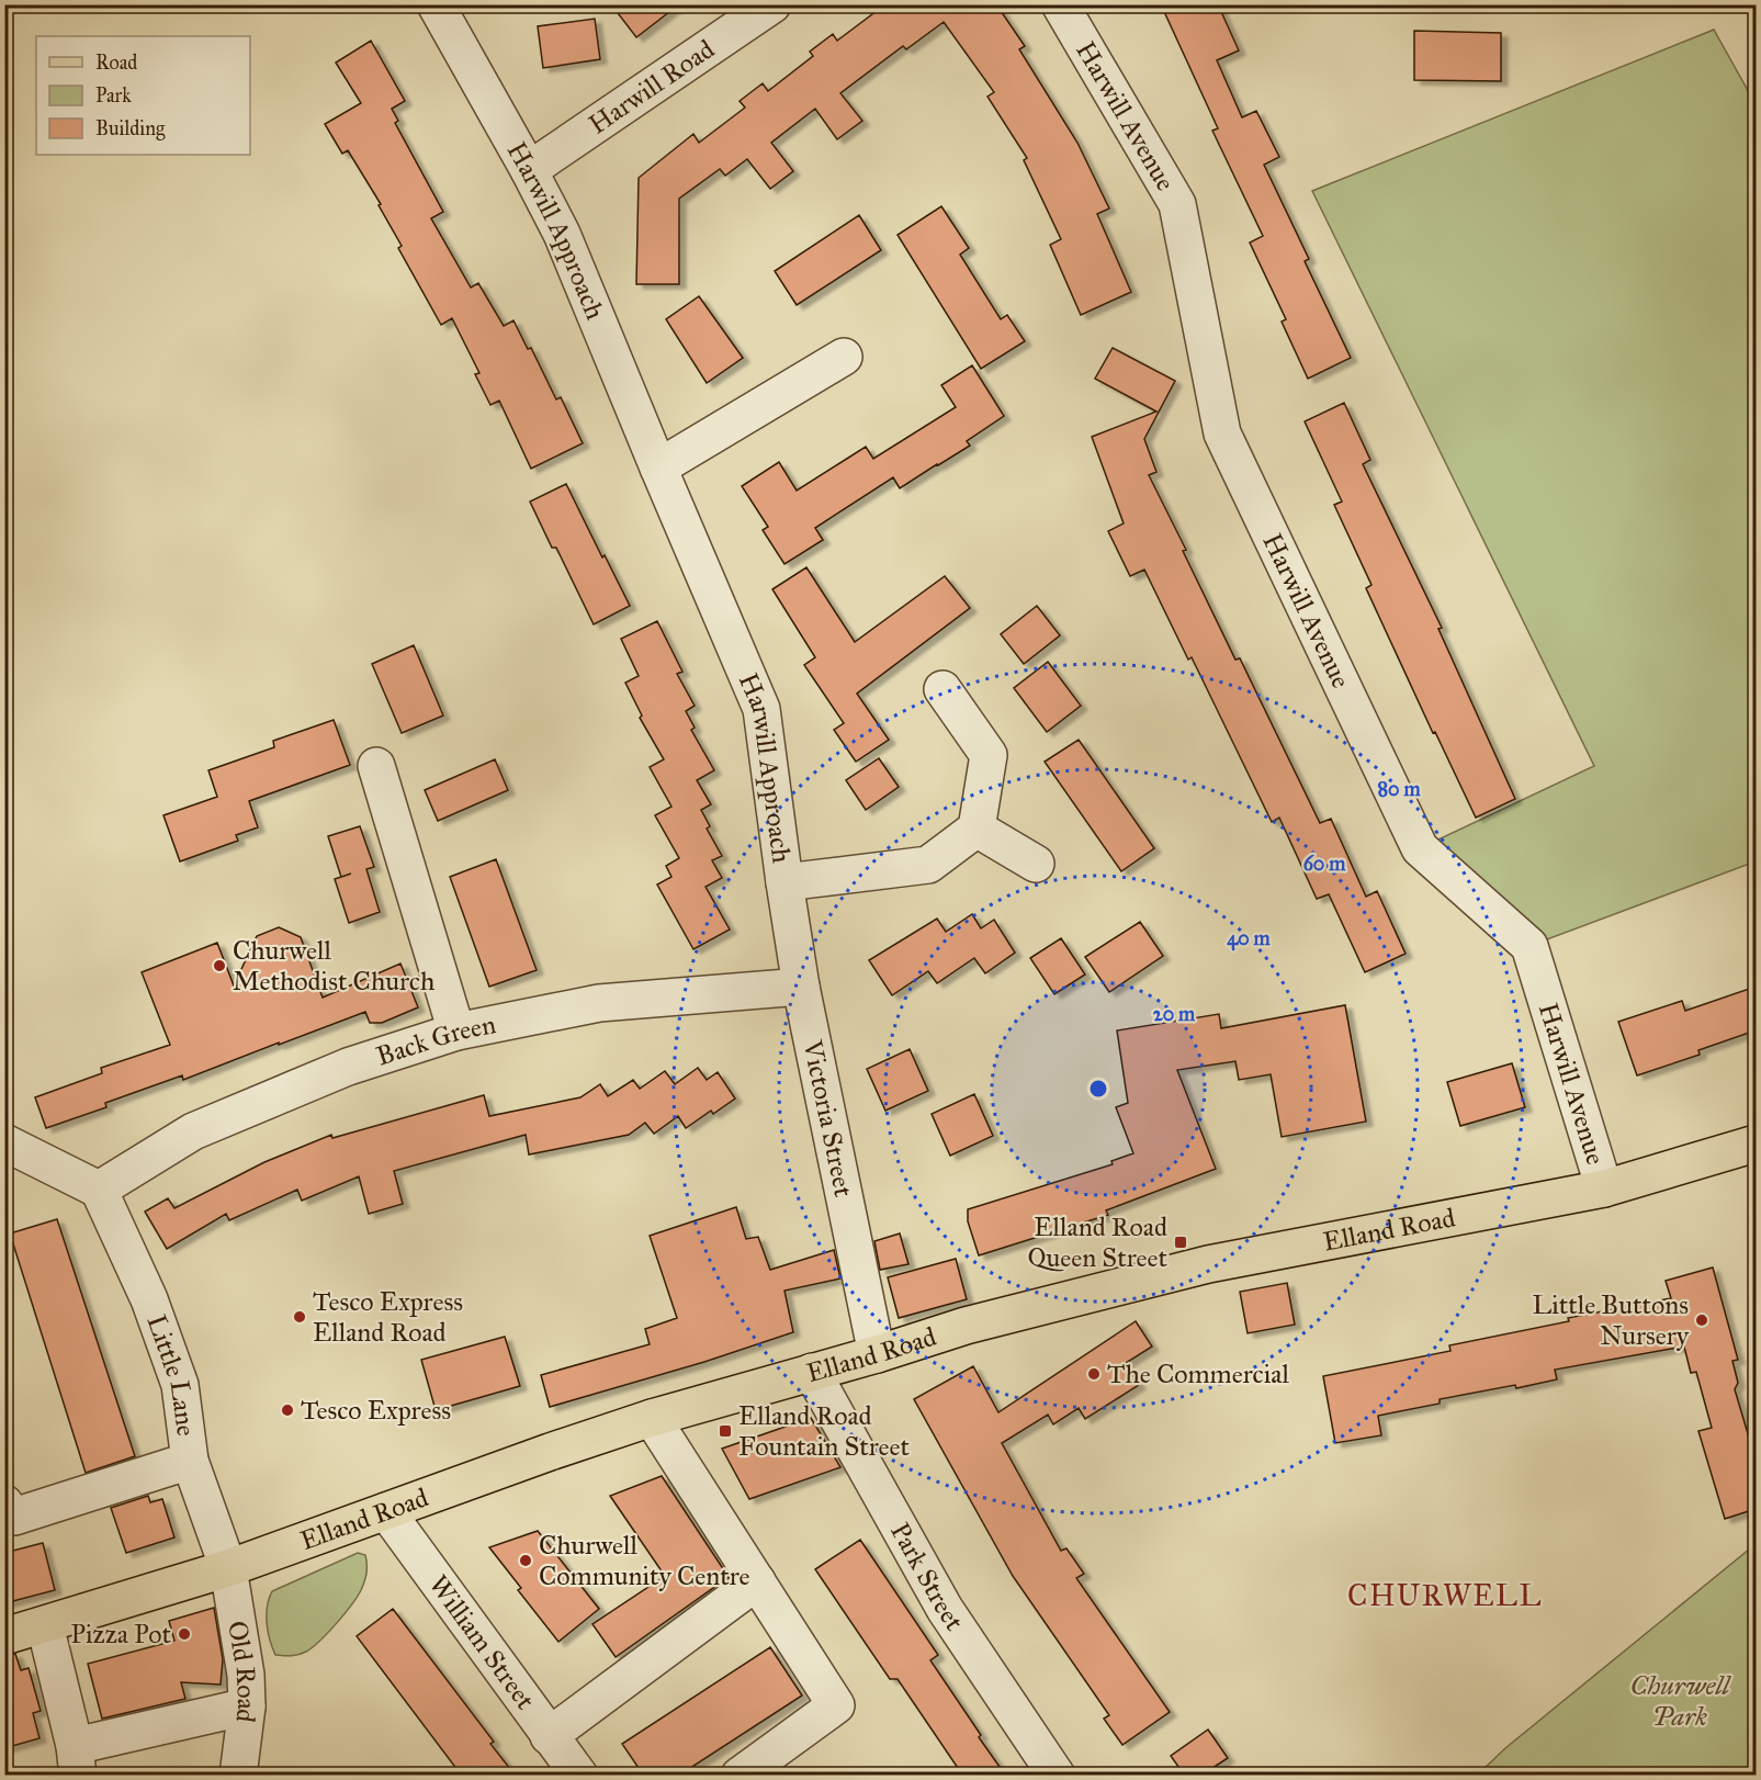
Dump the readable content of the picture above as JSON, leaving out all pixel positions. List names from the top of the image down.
{
  "streets": {
    "main road": ["Elland Road"],
    "street": [
      "Harwill Road",
      "Harwill Avenue",
      "Harwill Approach",
      "Back Green",
      "Victoria Street",
      "Little Lane",
      "Park Street",
      "William Street",
      "Old Road"
    ]
  },
  "crossings": [
    ["Harwill Road", "Harwill Approach"],
    ["Harwill Avenue", "Elland Road"],
    ["Harwill Approach", "Victoria Street"],
    ["Back Green", "Victoria Street"],
    ["Back Green", "Little Lane"],
    ["Victoria Street", "Elland Road"],
    ["Elland Road", "Little Lane"],
    ["Elland Road", "Park Street"],
    ["Elland Road", "William Street"],
    ["Elland Road", "Old Road"],
    ["Little Lane", "Old Road"]
  ],
  "districts": ["CHURWELL"],
  "parks": ["Churwell Park"],
  "places": {
    "other": [
      "Churwell Methodist Church",
      "Tesco Express Elland Road",
      "Little Buttons Nursery",
      "The Commercial",
      "Tesco Express",
      "Churwell Community Centre",
      "Pizza Pot"
    ],
    "transit": ["Elland Road Queen Street", "Elland Road Fountain Street"]
  },
  "legend": ["Road", "Park", "Building"],
  "rings": [
    "80 m",
    "60 m",
    "40 m",
    "20 m"
  ]
}
